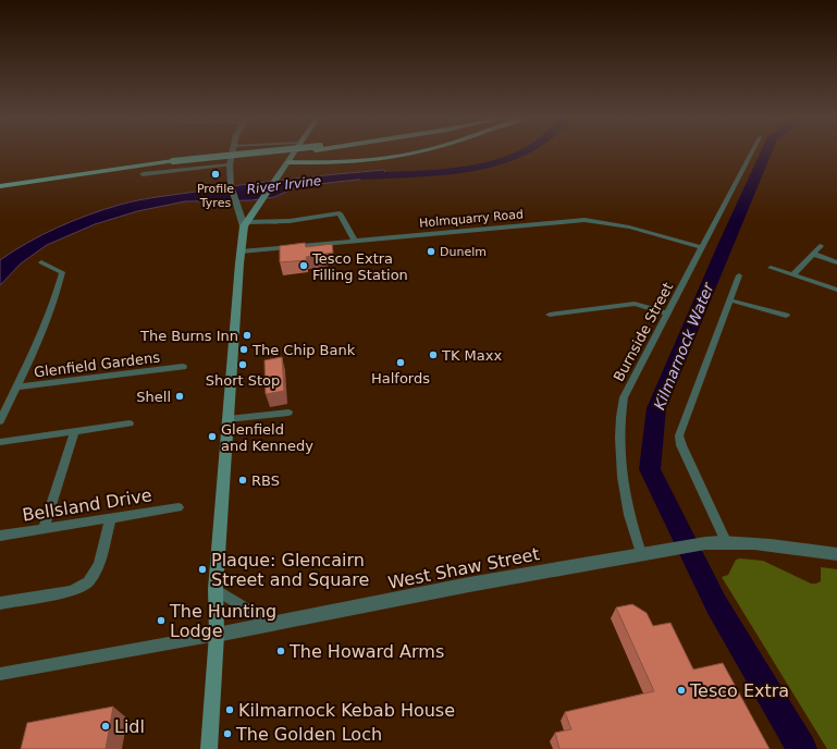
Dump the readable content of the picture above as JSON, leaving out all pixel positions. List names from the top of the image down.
{
  "streets": {
    "street": [
      "Holmquarry Road",
      "Burnside Street",
      "Glenfield Gardens",
      "Bellsland Drive",
      "West Shaw Street"
    ]
  },
  "crossings": [
    ["Holmquarry Road", "Burnside Street"],
    ["Burnside Street", "West Shaw Street"]
  ],
  "water": ["River Irvine", "Kilmarnock Water"],
  "places": [
    "Profile Tyres",
    "Dunelm",
    "Tesco Extra Filling Station",
    "The Burns Inn",
    "The Chip Bank",
    "TK Maxx",
    "Halfords",
    "Short Stop",
    "Shell",
    "Glenfield and Kennedy",
    "RBS",
    "Plaque: Glencairn Street and Square",
    "The Hunting Lodge",
    "The Howard Arms",
    "Tesco Extra",
    "Kilmarnock Kebab House",
    "Lidl",
    "The Golden Loch"
  ]
}
